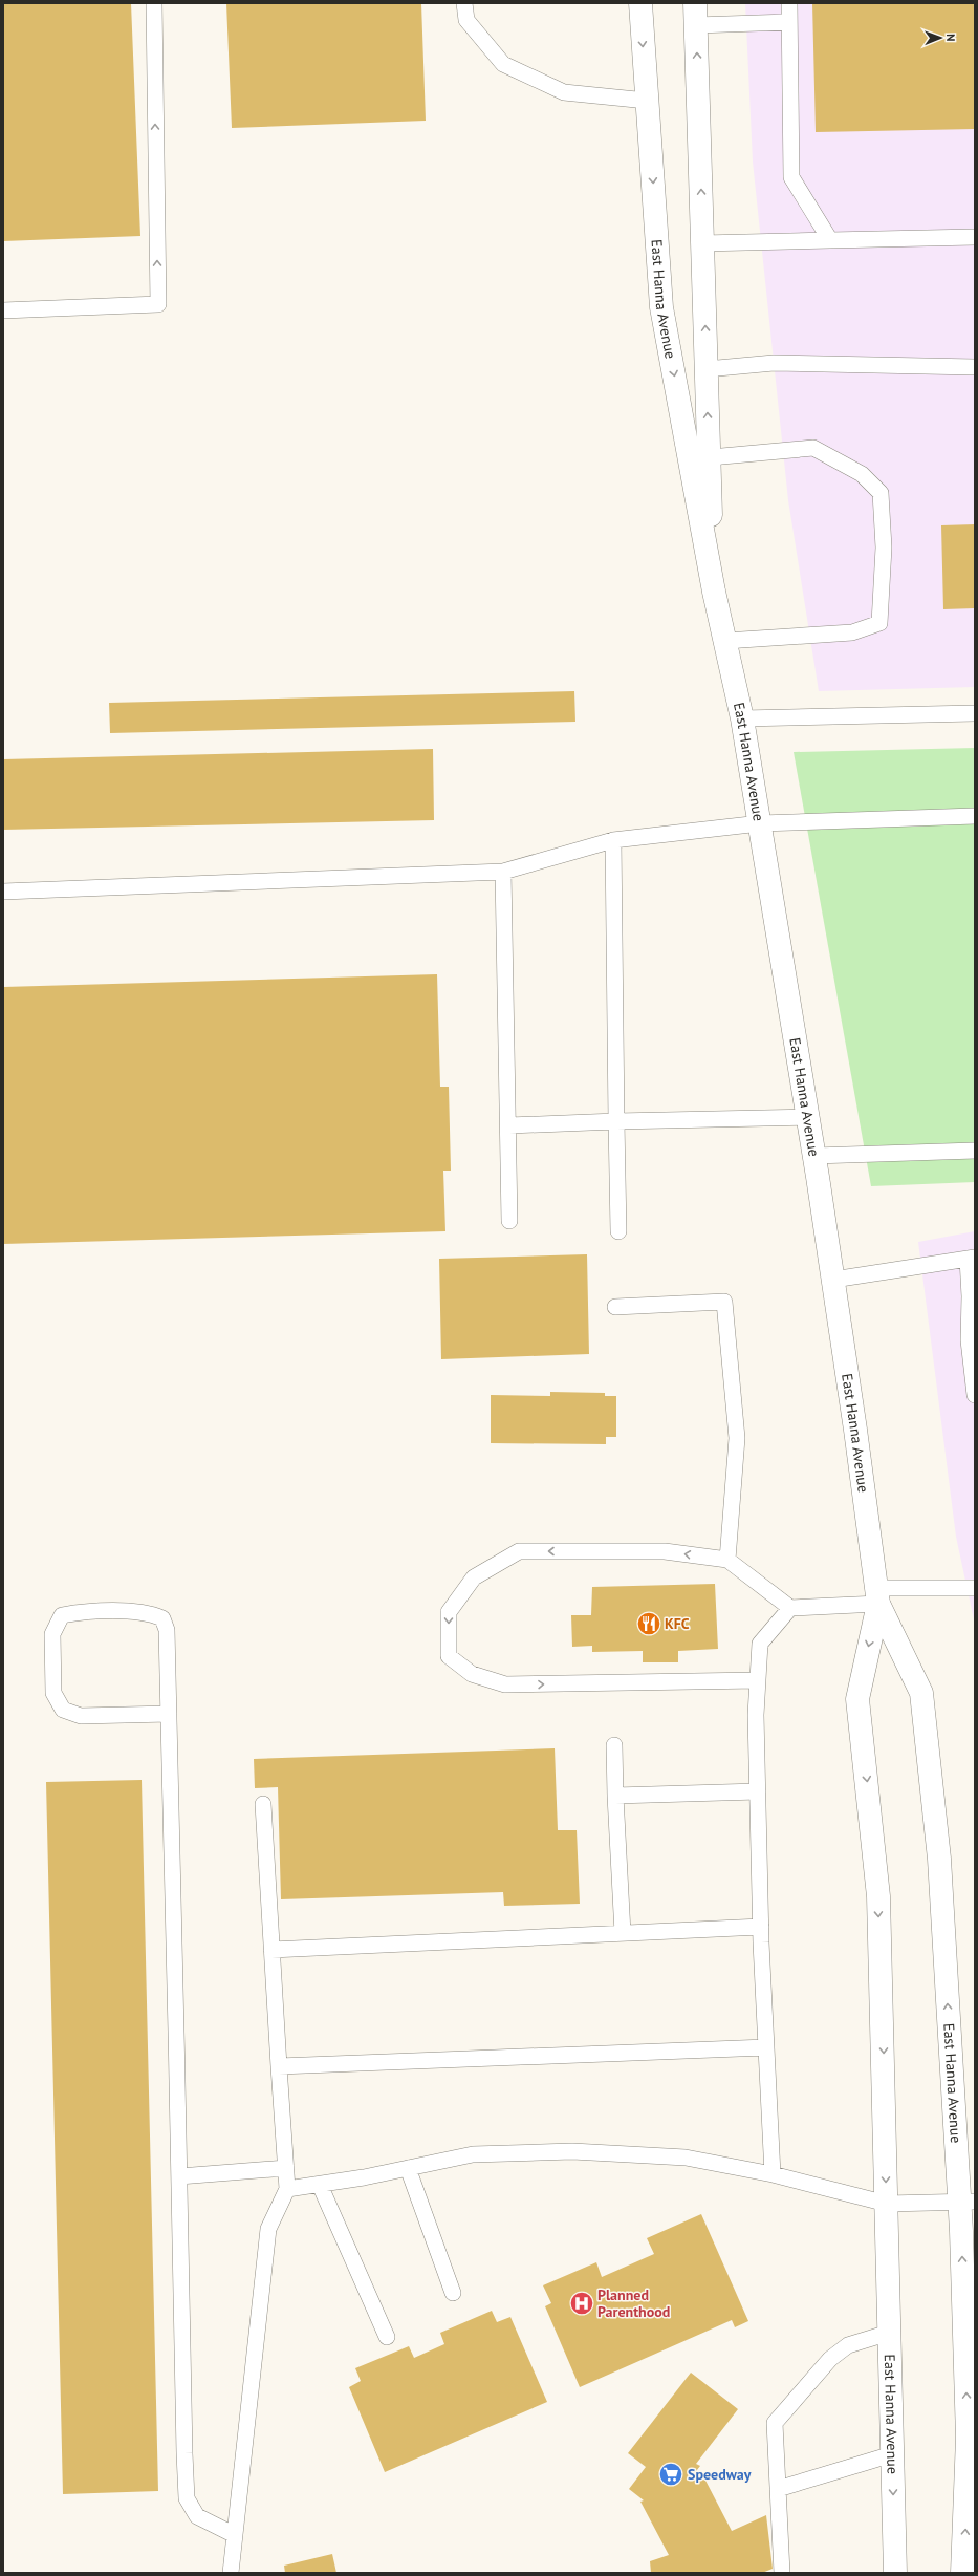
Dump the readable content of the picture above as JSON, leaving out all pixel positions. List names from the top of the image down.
{
  "streets": {
    "main road": ["East Hanna Avenue"]
  },
  "places": {
    "restaurant": ["KFC"],
    "hospital": ["Planned Parenthood"],
    "supermarket": ["Speedway"]
  },
  "north": "right"
}
